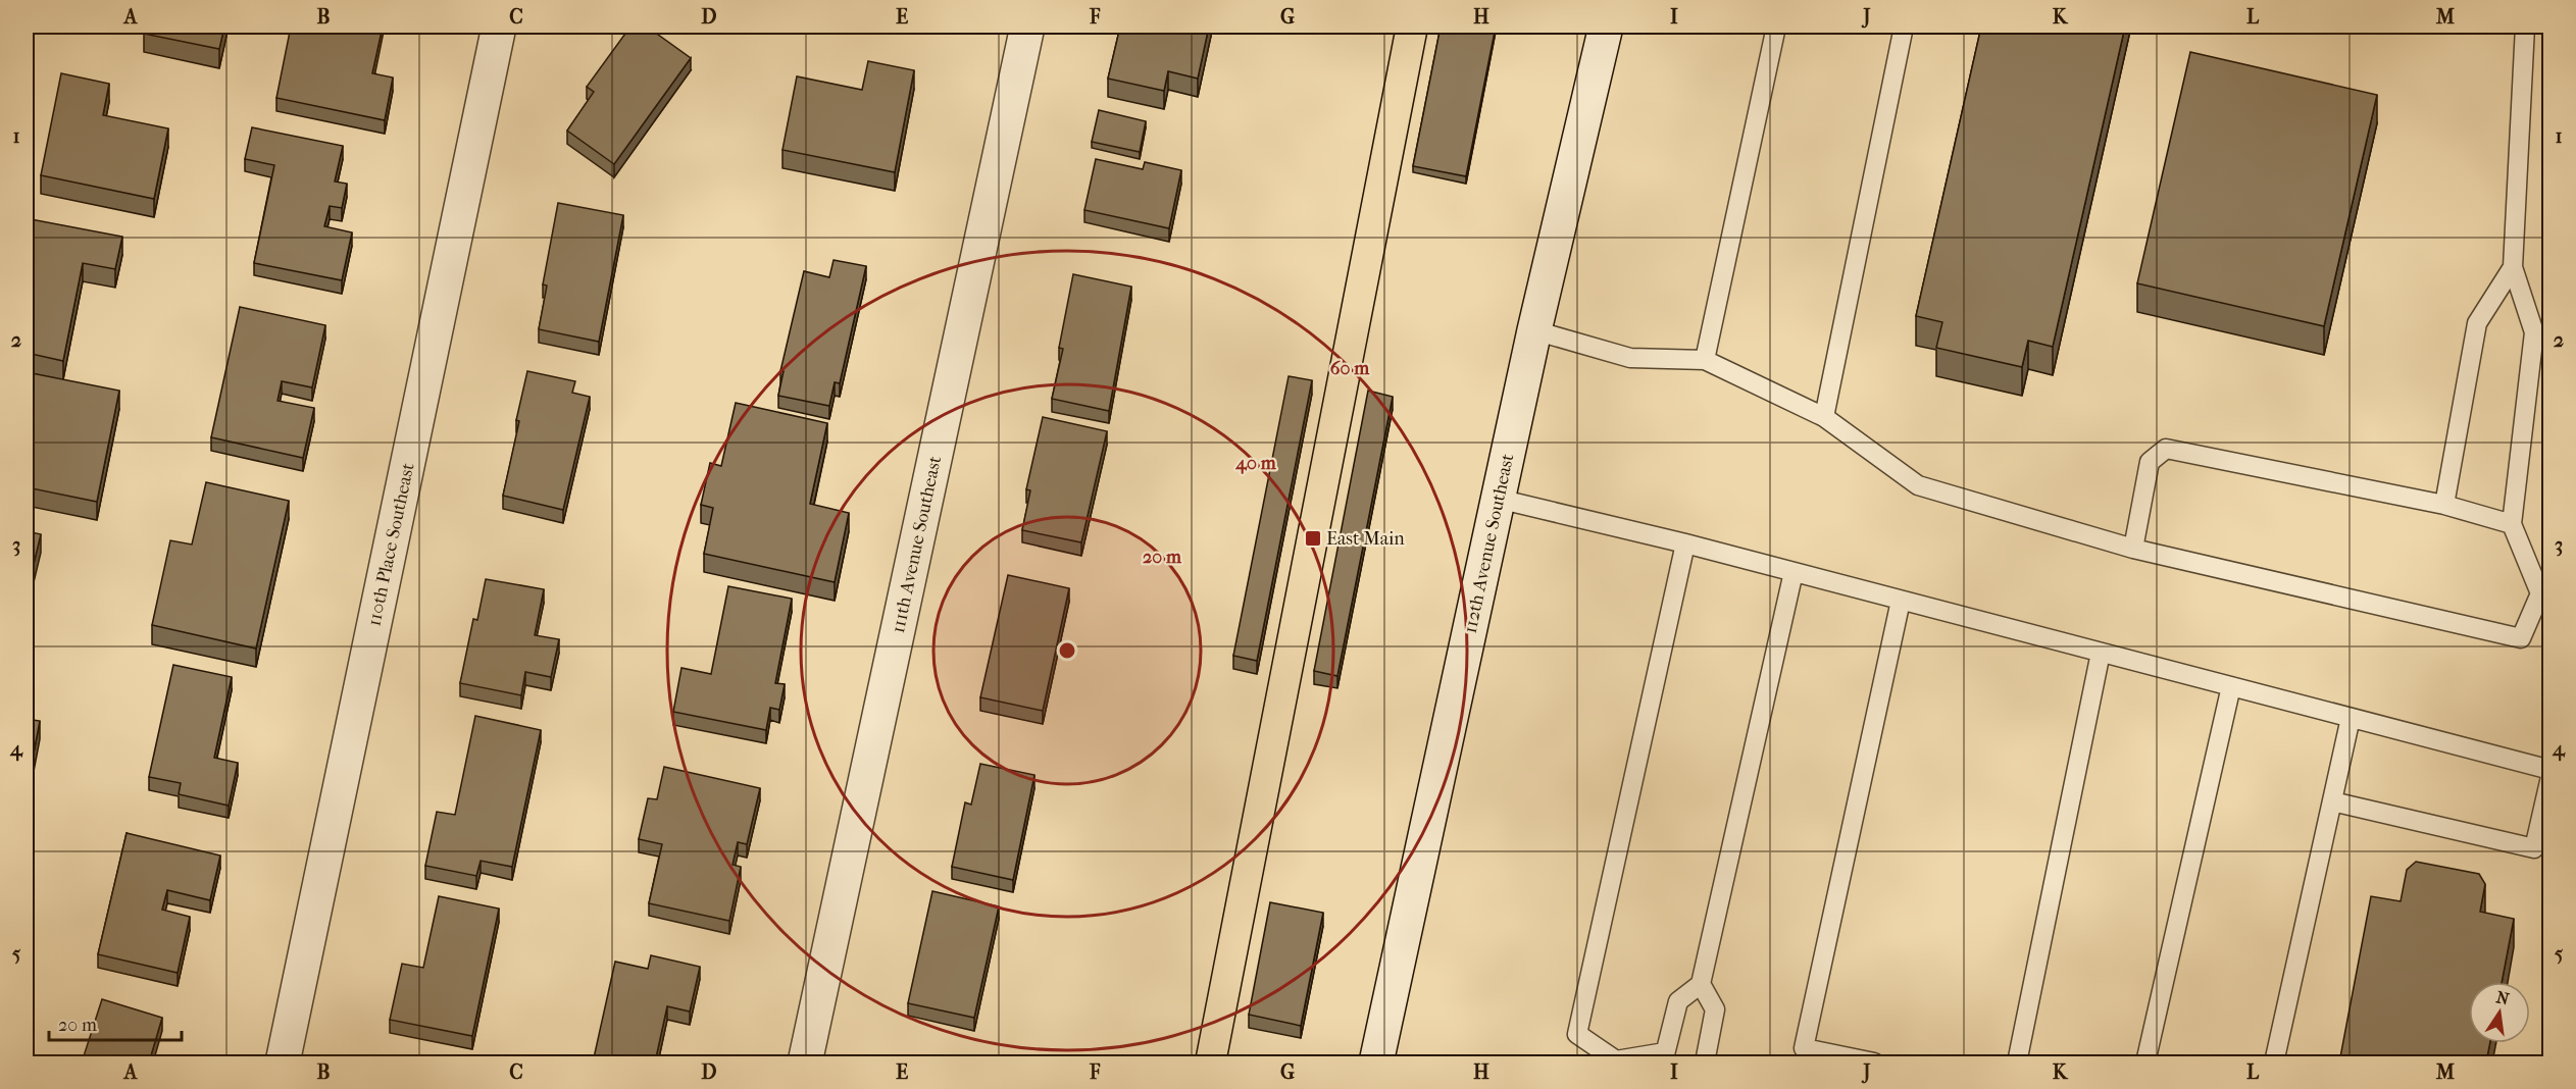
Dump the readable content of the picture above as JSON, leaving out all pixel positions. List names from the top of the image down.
{
  "streets": {
    "street": ["112th Avenue Southeast", "110th Place Southeast", "111th Avenue Southeast"]
  },
  "places": {
    "transit": ["East Main"]
  },
  "scale_bar": "20 m",
  "north": "top",
  "grid": {
    "columns": [
      "A",
      "B",
      "C",
      "D",
      "E",
      "F",
      "G",
      "H",
      "I",
      "J",
      "K",
      "L",
      "M"
    ],
    "rows": [
      "1",
      "2",
      "3",
      "4",
      "5"
    ]
  },
  "rings": ["60 m", "40 m", "20 m"]
}
